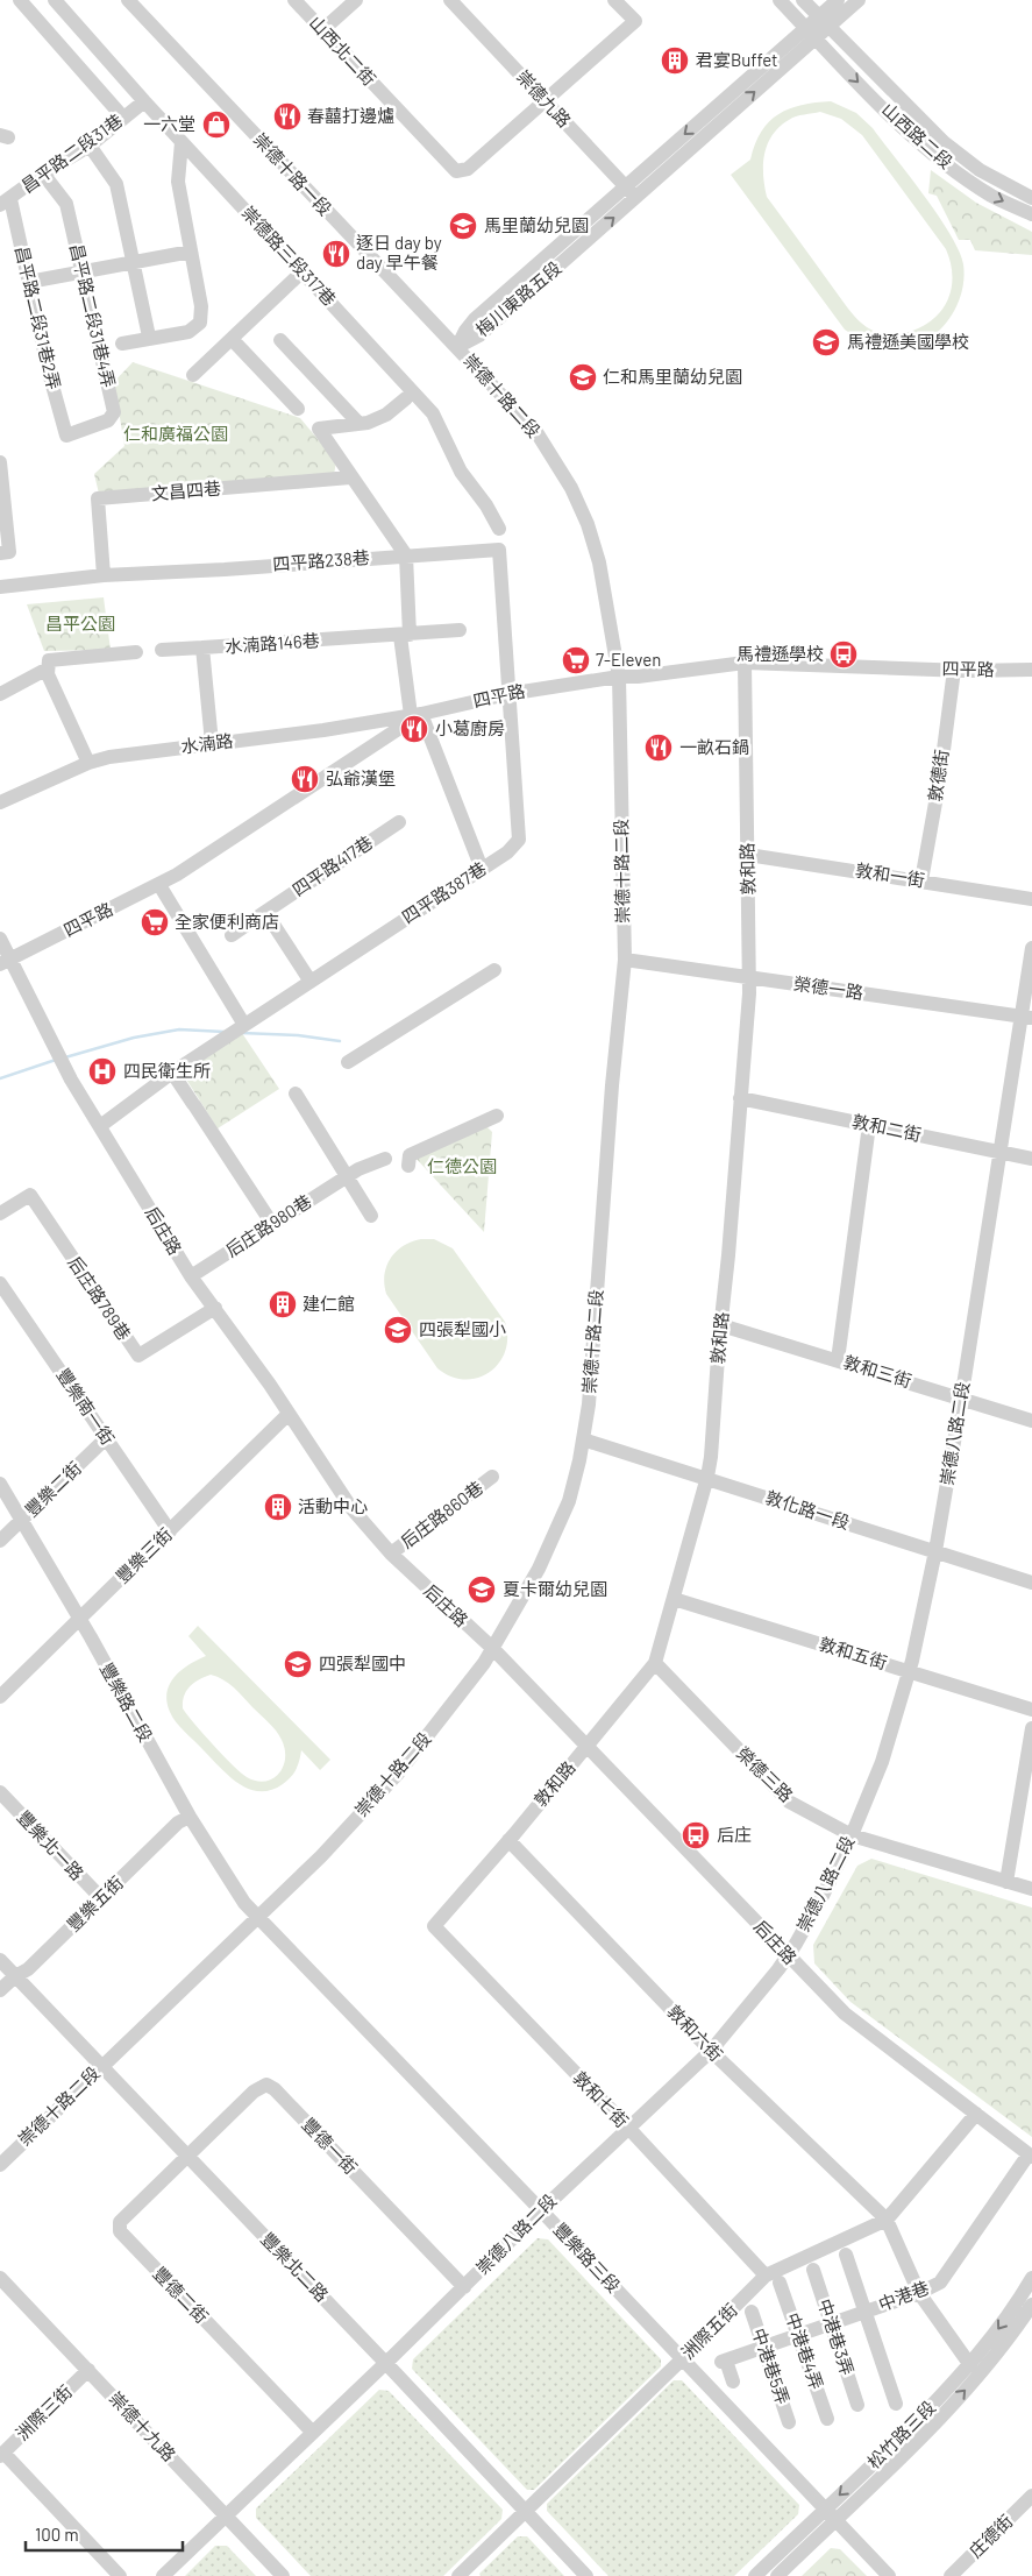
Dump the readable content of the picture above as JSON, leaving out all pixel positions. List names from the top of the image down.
{
  "streets": {
    "street": [
      "山西北二街",
      "崇德九路",
      "山西路二段",
      "昌平路二段31巷",
      "崇德十路一段",
      "崇德路三段317巷",
      "梅川東路五段",
      "昌平路二段31巷4弄",
      "昌平路二段31巷2弄",
      "崇德十路二段",
      "文昌四巷",
      "四平路238巷",
      "水湳路146巷",
      "四平路",
      "水湳路",
      "敦德街",
      "四平路417巷",
      "敦和路",
      "敦和一街",
      "四平路387巷",
      "榮德一路",
      "敦和二街",
      "后庄路980巷",
      "后庄路",
      "后庄路789巷",
      "敦和三街",
      "豐樂南一街",
      "崇德八路二段",
      "豐樂二街",
      "敦化路一段",
      "后庄路860巷",
      "豐樂三街",
      "敦和五街",
      "豐樂路二段",
      "榮德三路",
      "豐樂北一路",
      "豐樂五街",
      "敦和六街",
      "敦和七街",
      "豐德一街",
      "豐樂路三段",
      "豐樂北二路",
      "豐德二街",
      "中港巷",
      "洲際五街",
      "中港巷3弄",
      "中港巷4弄",
      "中港巷5弄",
      "洲際三街",
      "崇德十九路",
      "松竹路三段",
      "庄德街"
    ]
  },
  "crossings": [
    ["山西北二街", "崇德九路"],
    ["崇德九路", "梅川東路五段"],
    ["山西路二段", "梅川東路五段"],
    ["昌平路二段31巷", "崇德路三段317巷"],
    ["昌平路二段31巷", "昌平路二段31巷4弄"],
    ["昌平路二段31巷", "昌平路二段31巷2弄"],
    ["崇德十路一段", "梅川東路五段"],
    ["崇德十路一段", "崇德十路二段"],
    ["梅川東路五段", "崇德十路二段"],
    ["昌平路二段31巷4弄", "昌平路二段31巷2弄"],
    ["崇德十路二段", "四平路"],
    ["崇德十路二段", "榮德一路"],
    ["崇德十路二段", "后庄路"],
    ["崇德十路二段", "敦化路一段"],
    ["崇德十路二段", "豐樂路二段"],
    ["崇德十路二段", "豐樂路三段"],
    ["崇德十路二段", "豐樂北二路"],
    ["文昌四巷", "四平路238巷"],
    ["四平路238巷", "四平路"],
    ["四平路238巷", "四平路387巷"],
    ["水湳路146巷", "水湳路"],
    ["四平路", "水湳路"],
    ["四平路", "敦德街"],
    ["四平路", "敦和路"],
    ["四平路", "四平路387巷"],
    ["四平路", "后庄路"],
    ["敦德街", "敦和一街"],
    ["敦和路", "敦和一街"],
    ["敦和路", "榮德一路"],
    ["敦和路", "敦和二街"],
    ["敦和路", "后庄路"],
    ["敦和路", "敦和三街"],
    ["敦和路", "敦化路一段"],
    ["敦和路", "敦和五街"],
    ["敦和路", "榮德三路"],
    ["敦和路", "敦和六街"],
    ["敦和路", "敦和七街"],
    ["四平路387巷", "后庄路"],
    ["榮德一路", "崇德八路二段"],
    ["敦和二街", "崇德八路二段"],
    ["后庄路980巷", "后庄路"],
    ["后庄路", "后庄路789巷"],
    ["后庄路", "崇德八路二段"],
    ["后庄路", "后庄路860巷"],
    ["后庄路", "豐樂三街"],
    ["后庄路", "中港巷"],
    ["后庄路", "洲際五街"],
    ["敦和三街", "崇德八路二段"],
    ["豐樂南一街", "豐樂二街"],
    ["豐樂南一街", "豐樂三街"],
    ["崇德八路二段", "敦化路一段"],
    ["崇德八路二段", "敦和五街"],
    ["崇德八路二段", "榮德三路"],
    ["崇德八路二段", "敦和六街"],
    ["崇德八路二段", "敦和七街"],
    ["崇德八路二段", "豐德一街"],
    ["崇德八路二段", "豐樂路三段"],
    ["崇德八路二段", "豐樂北二路"],
    ["崇德八路二段", "豐德二街"],
    ["崇德八路二段", "崇德十九路"],
    ["豐樂二街", "豐樂路二段"],
    ["豐樂三街", "豐樂路二段"],
    ["豐樂路二段", "豐樂五街"],
    ["豐樂路二段", "豐樂路三段"],
    ["豐樂北一路", "豐樂五街"],
    ["豐樂五街", "豐樂北二路"],
    ["敦和六街", "洲際五街"],
    ["敦和七街", "洲際五街"],
    ["豐德一街", "豐樂北二路"],
    ["豐德一街", "豐德二街"],
    ["豐樂路三段", "洲際五街"],
    ["豐樂路三段", "松竹路三段"],
    ["豐樂北二路", "豐德二街"],
    ["豐樂北二路", "洲際五街"],
    ["中港巷", "中港巷3弄"],
    ["中港巷", "中港巷4弄"],
    ["中港巷", "中港巷5弄"],
    ["洲際三街", "崇德十九路"]
  ],
  "parks": ["仁和廣福公園", "昌平公園", "仁德公園"],
  "places": {
    "building": ["君宴Buffet", "建仁館", "活動中心"],
    "restaurant": [
      "春囍打邊爐",
      "逐日 day by day 早午餐",
      "小葛廚房",
      "一畝石鍋",
      "弘爺漢堡"
    ],
    "shop": ["一六堂"],
    "school or university": [
      "馬里蘭幼兒園",
      "馬禮遜美國學校",
      "仁和馬里蘭幼兒園",
      "四張犁國小",
      "夏卡爾幼兒園",
      "四張犁國中"
    ],
    "bus stop": ["馬禮遜學校", "后庄"],
    "supermarket": ["7-Eleven", "全家便利商店"],
    "hospital": ["四民衛生所"]
  },
  "scale_bar": "100 m"
}
